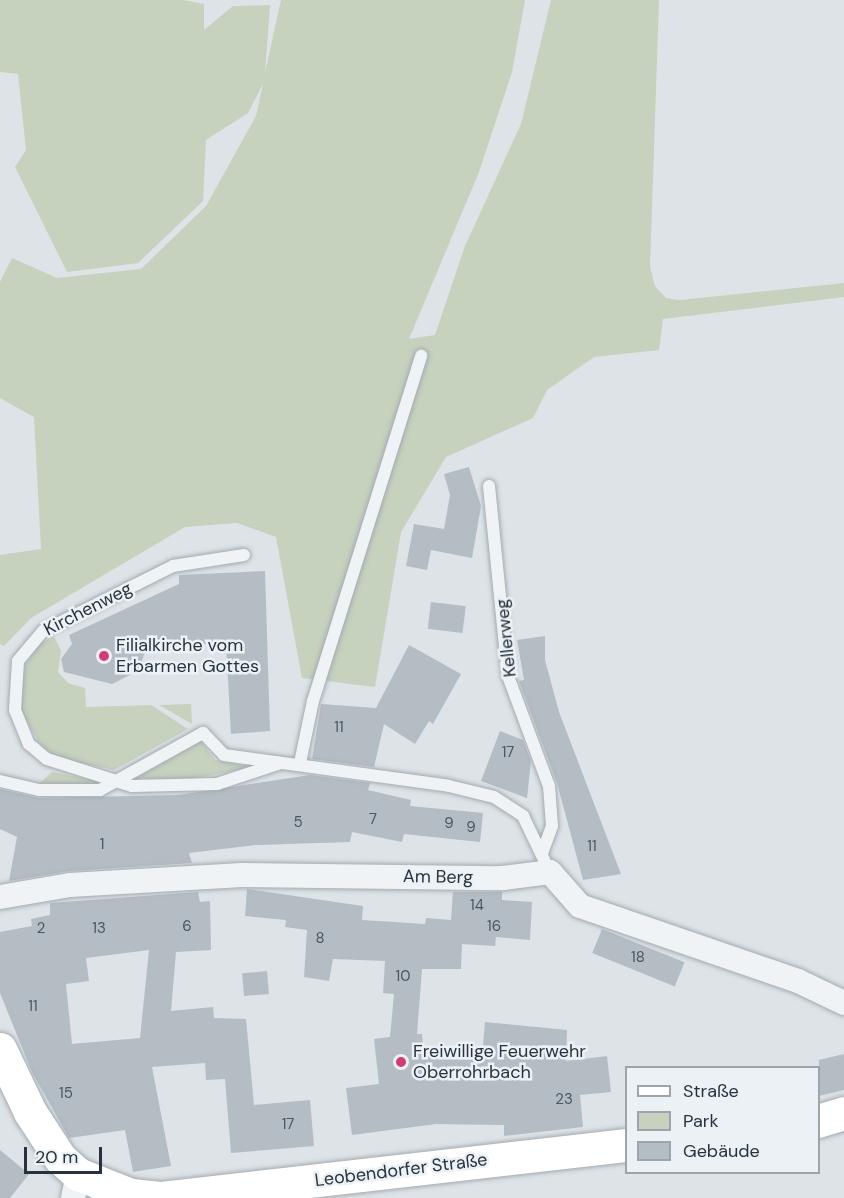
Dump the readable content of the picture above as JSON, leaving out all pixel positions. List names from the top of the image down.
{
  "streets": {
    "main road": ["Leobendorfer Straße"],
    "street": ["Am Berg"],
    "lane": ["Kirchenweg", "Kellerweg"]
  },
  "crossings": [
    ["Kirchenweg", "Kellerweg"],
    ["Kirchenweg", "Am Berg"],
    ["Kellerweg", "Am Berg"]
  ],
  "places": ["Filialkirche vom Erbarmen Gottes", "Freiwillige Feuerwehr Oberrohrbach"],
  "house_numbers": [
    "11",
    "17",
    "7",
    "5",
    "9",
    "9",
    "1",
    "11",
    "14",
    "6",
    "16",
    "2",
    "13",
    "8",
    "18",
    "10",
    "11",
    "15",
    "23",
    "17"
  ],
  "legend": ["Straße", "Park", "Gebäude"],
  "scale_bar": "20 m"
}
